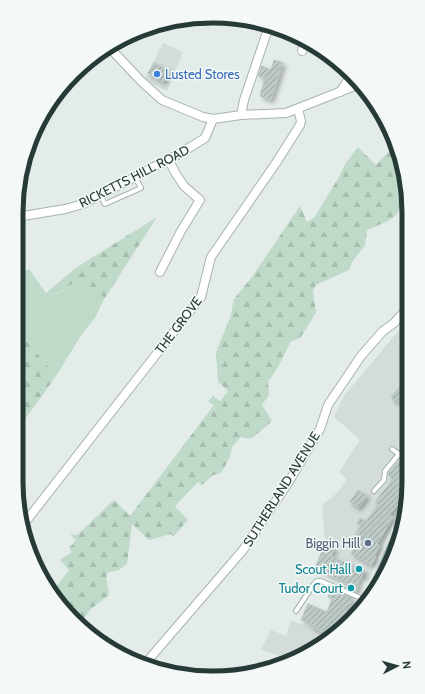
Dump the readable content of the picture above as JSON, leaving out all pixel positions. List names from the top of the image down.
{
  "streets": {
    "street": ["RICKETTS HILL ROAD", "THE GROVE", "SUTHERLAND AVENUE"]
  },
  "places": [
    "Lusted Stores",
    "Biggin Hill",
    "Scout Hall",
    "Tudor Court"
  ],
  "north": "right"
}
